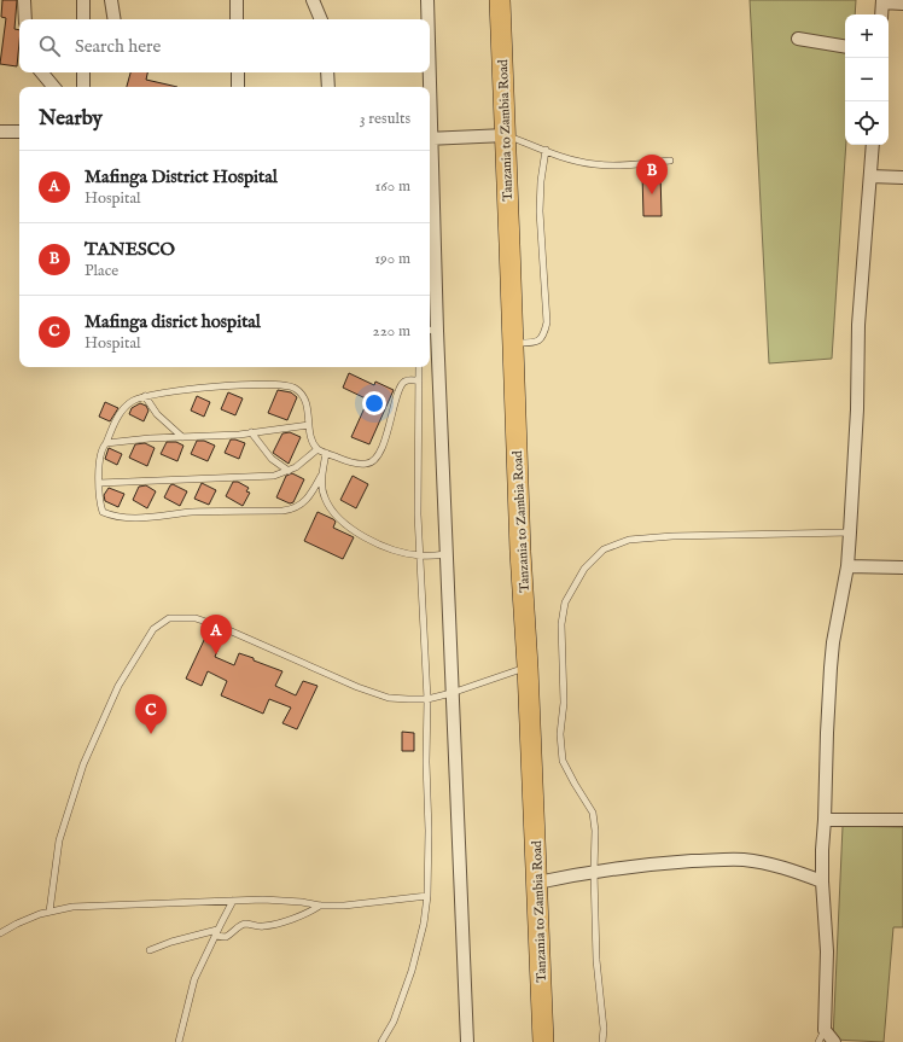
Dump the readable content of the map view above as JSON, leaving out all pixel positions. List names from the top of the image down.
{
  "streets": {
    "highway": ["Tanzania to Zambia Road"]
  },
  "page": {
    "map_buttons": ["+", "−"],
    "search": "Search here",
    "heading": ["Nearby", "3 results"],
    "list": [
      {
        "mark": "A",
        "name": "Mafinga District Hospital",
        "note": "Hospital",
        "value": "160 m"
      },
      {
        "mark": "B",
        "name": "TANESCO",
        "note": "Place",
        "value": "190 m"
      },
      {
        "mark": "C",
        "name": "Mafinga disrict hospital",
        "note": "Hospital",
        "value": "220 m"
      }
    ],
    "pins": ["B", "A", "C"]
  }
}
